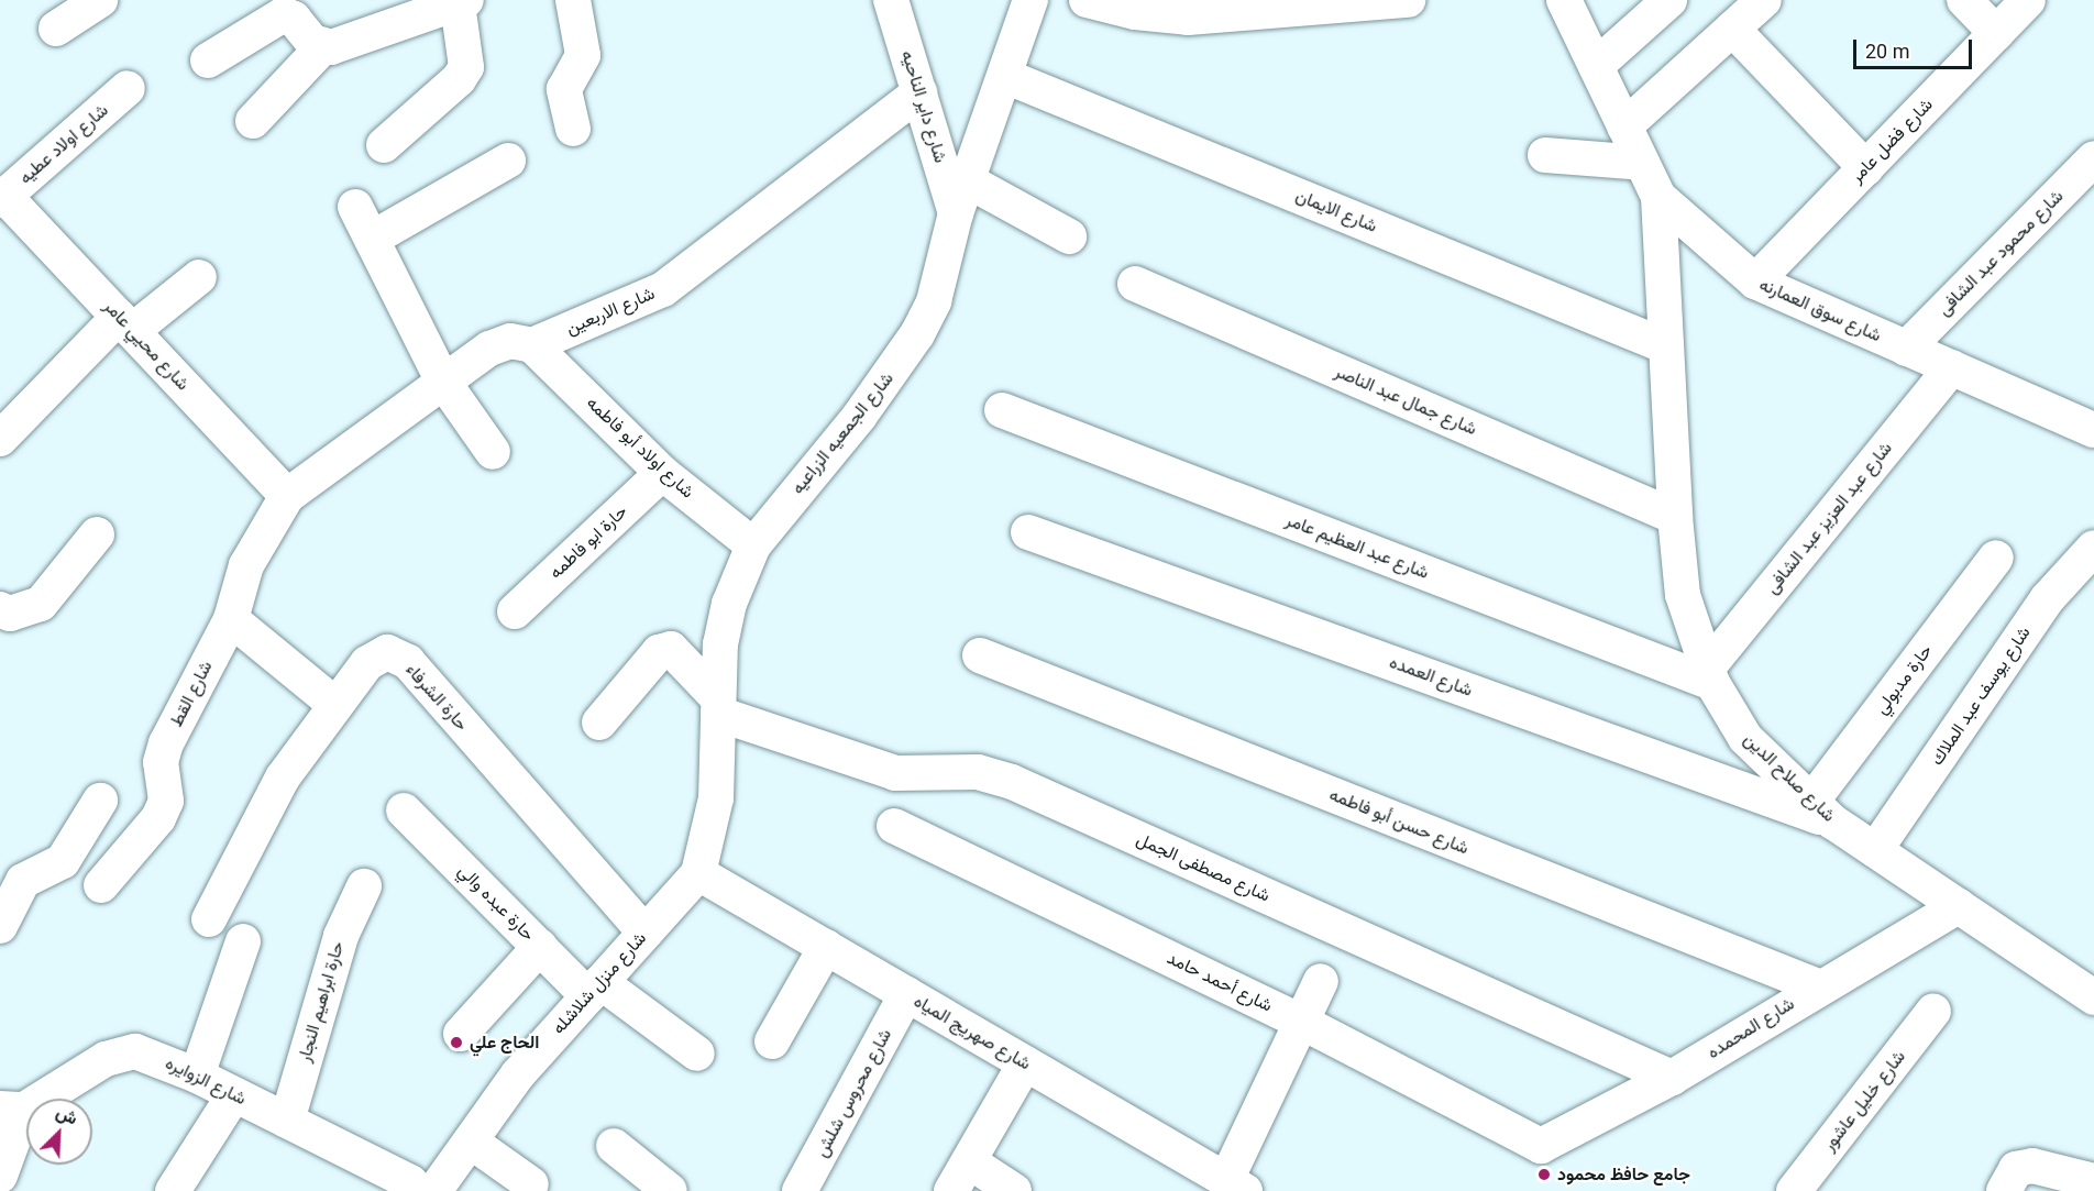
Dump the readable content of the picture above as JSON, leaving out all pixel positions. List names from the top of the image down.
{
  "streets": {
    "street": [
      "شارع داير الناحيه",
      "شارع فضل عامر",
      "شارع اولاد عطيه",
      "شارع الايمان",
      "شارع محمود عبد الشافى",
      "شارع سوق العمارنه",
      "شارع الاربعين",
      "شارع محيي عامر",
      "شارع جمال عبد الناصر",
      "شارع الجمعيه الزراعيه",
      "شارع اولاد أبو فاطمه",
      "شارع عبد العزيز عبد الشافى",
      "حارة ابو فاطمه",
      "شارع عبد العظيم عامر",
      "شارع العمده",
      "حارة مدبولي",
      "شارع القط",
      "شارع يوسف عبد الملاك",
      "حارة الشرفاء",
      "شارع صلاح الدين",
      "شارع حسن أبو فاطمه",
      "شارع مصطفى الجمل",
      "حارة عبده والي",
      "شارع أحمد حامد",
      "شارع منزل شلاشله",
      "حارة ابراهيم النجار",
      "شارع المحمده",
      "شارع صهريج المياه",
      "شارع الزوايره",
      "شارع محروس شلش",
      "شارع خليل عاشور"
    ]
  },
  "crossings": [
    ["شارع داير الناحيه", "شارع الاربعين"],
    ["شارع داير الناحيه", "شارع الجمعيه الزراعيه"],
    ["شارع فضل عامر", "شارع سوق العمارنه"],
    ["شارع اولاد عطيه", "شارع محيي عامر"],
    ["شارع الايمان", "شارع الجمعيه الزراعيه"],
    ["شارع الايمان", "شارع صلاح الدين"],
    ["شارع محمود عبد الشافى", "شارع سوق العمارنه"],
    ["شارع سوق العمارنه", "شارع عبد العزيز عبد الشافى"],
    ["شارع سوق العمارنه", "شارع صلاح الدين"],
    ["شارع الاربعين", "شارع محيي عامر"],
    ["شارع الاربعين", "شارع اولاد أبو فاطمه"],
    ["شارع الاربعين", "شارع القط"],
    ["شارع محيي عامر", "شارع القط"],
    ["شارع جمال عبد الناصر", "شارع صلاح الدين"],
    ["شارع الجمعيه الزراعيه", "شارع اولاد أبو فاطمه"],
    ["شارع الجمعيه الزراعيه", "شارع مصطفى الجمل"],
    ["شارع الجمعيه الزراعيه", "شارع منزل شلاشله"],
    ["شارع الجمعيه الزراعيه", "شارع صهريج المياه"],
    ["شارع اولاد أبو فاطمه", "حارة ابو فاطمه"],
    ["شارع عبد العزيز عبد الشافى", "شارع عبد العظيم عامر"],
    ["شارع عبد العزيز عبد الشافى", "شارع صلاح الدين"],
    ["شارع عبد العظيم عامر", "شارع صلاح الدين"],
    ["شارع العمده", "حارة مدبولي"],
    ["شارع العمده", "شارع صلاح الدين"],
    ["حارة مدبولي", "شارع صلاح الدين"],
    ["شارع يوسف عبد الملاك", "شارع صلاح الدين"],
    ["حارة الشرفاء", "شارع منزل شلاشله"],
    ["شارع صلاح الدين", "شارع المحمده"],
    ["شارع حسن أبو فاطمه", "شارع المحمده"],
    ["شارع مصطفى الجمل", "شارع المحمده"],
    ["حارة عبده والي", "شارع منزل شلاشله"],
    ["شارع أحمد حامد", "شارع المحمده"],
    ["شارع منزل شلاشله", "شارع صهريج المياه"],
    ["شارع منزل شلاشله", "شارع الزوايره"],
    ["حارة ابراهيم النجار", "شارع الزوايره"],
    ["شارع صهريج المياه", "شارع محروس شلش"]
  ],
  "places": ["الحاج علي", "جامع حافظ محمود"],
  "scale_bar": "20 m",
  "north": "top right"
}
